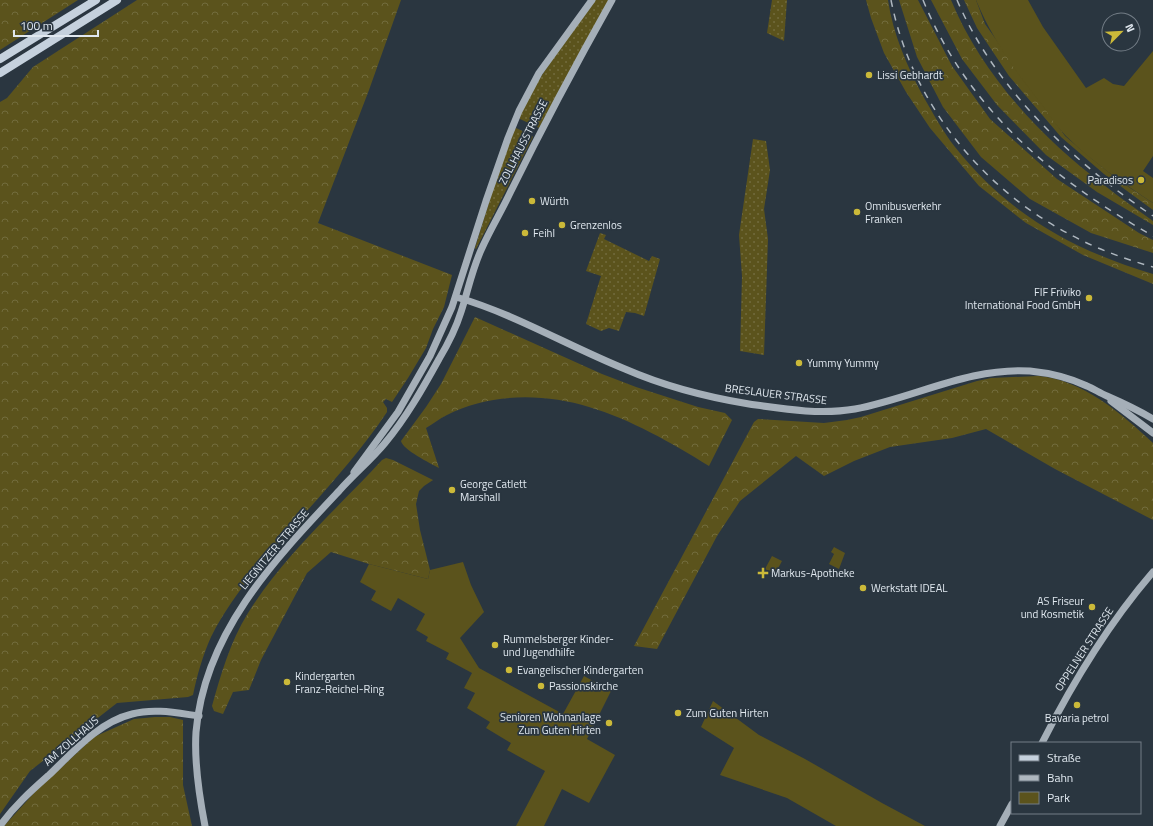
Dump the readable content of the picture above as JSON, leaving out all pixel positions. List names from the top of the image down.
{
  "streets": {
    "main road": [
      "ZOLLHAUSSTRASSE",
      "BRESLAUER STRASSE",
      "LIEGNITZER STRASSE",
      "OPPELNER STRASSE",
      "AM ZOLLHAUS"
    ]
  },
  "crossings": [
    ["ZOLLHAUSSTRASSE", "BRESLAUER STRASSE"],
    ["ZOLLHAUSSTRASSE", "LIEGNITZER STRASSE"],
    ["BRESLAUER STRASSE", "LIEGNITZER STRASSE"],
    ["LIEGNITZER STRASSE", "AM ZOLLHAUS"]
  ],
  "places": {
    "other": [
      "Lissi Gebhardt",
      "Paradisos",
      "Würth",
      "Omnibusverkehr Franken",
      "Grenzenlos",
      "Feihl",
      "FIF Friviko International Food GmbH",
      "Yummy Yummy",
      "George Catlett Marshall",
      "Werkstatt IDEAL",
      "AS Friseur und Kosmetik",
      "Rummelsberger Kinder- und Jugendhilfe",
      "Evangelischer Kindergarten",
      "Kindergarten Franz-Reichel-Ring",
      "Passionskirche",
      "Bavaria petrol",
      "Zum Guten Hirten",
      "Senioren Wohnanlage Zum Guten Hirten"
    ],
    "health": ["Markus-Apotheke"]
  },
  "legend": ["Straße", "Bahn", "Park"],
  "scale_bar": "100 m",
  "north": "top right"
}
